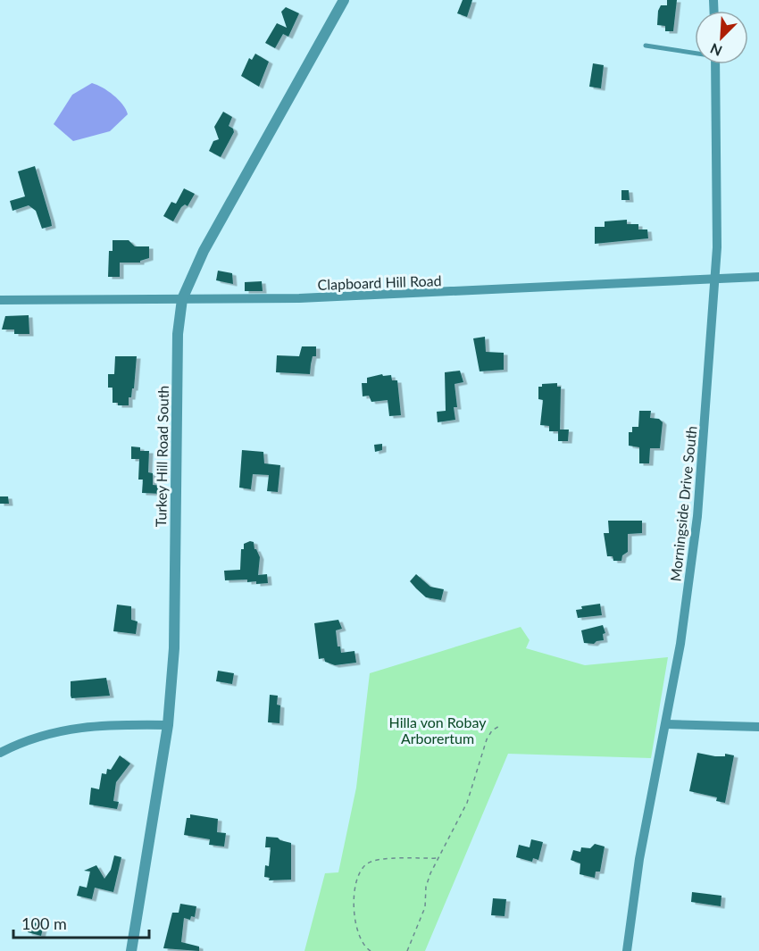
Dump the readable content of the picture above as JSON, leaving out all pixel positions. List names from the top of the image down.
{
  "streets": {
    "street": ["Clapboard Hill Road", "Turkey Hill Road South", "Morningside Drive South"]
  },
  "crossings": [
    ["Clapboard Hill Road", "Turkey Hill Road South"],
    ["Clapboard Hill Road", "Morningside Drive South"]
  ],
  "parks": ["Hilla von Robay Arborertum"],
  "scale_bar": "100 m",
  "north": "bottom left"
}
